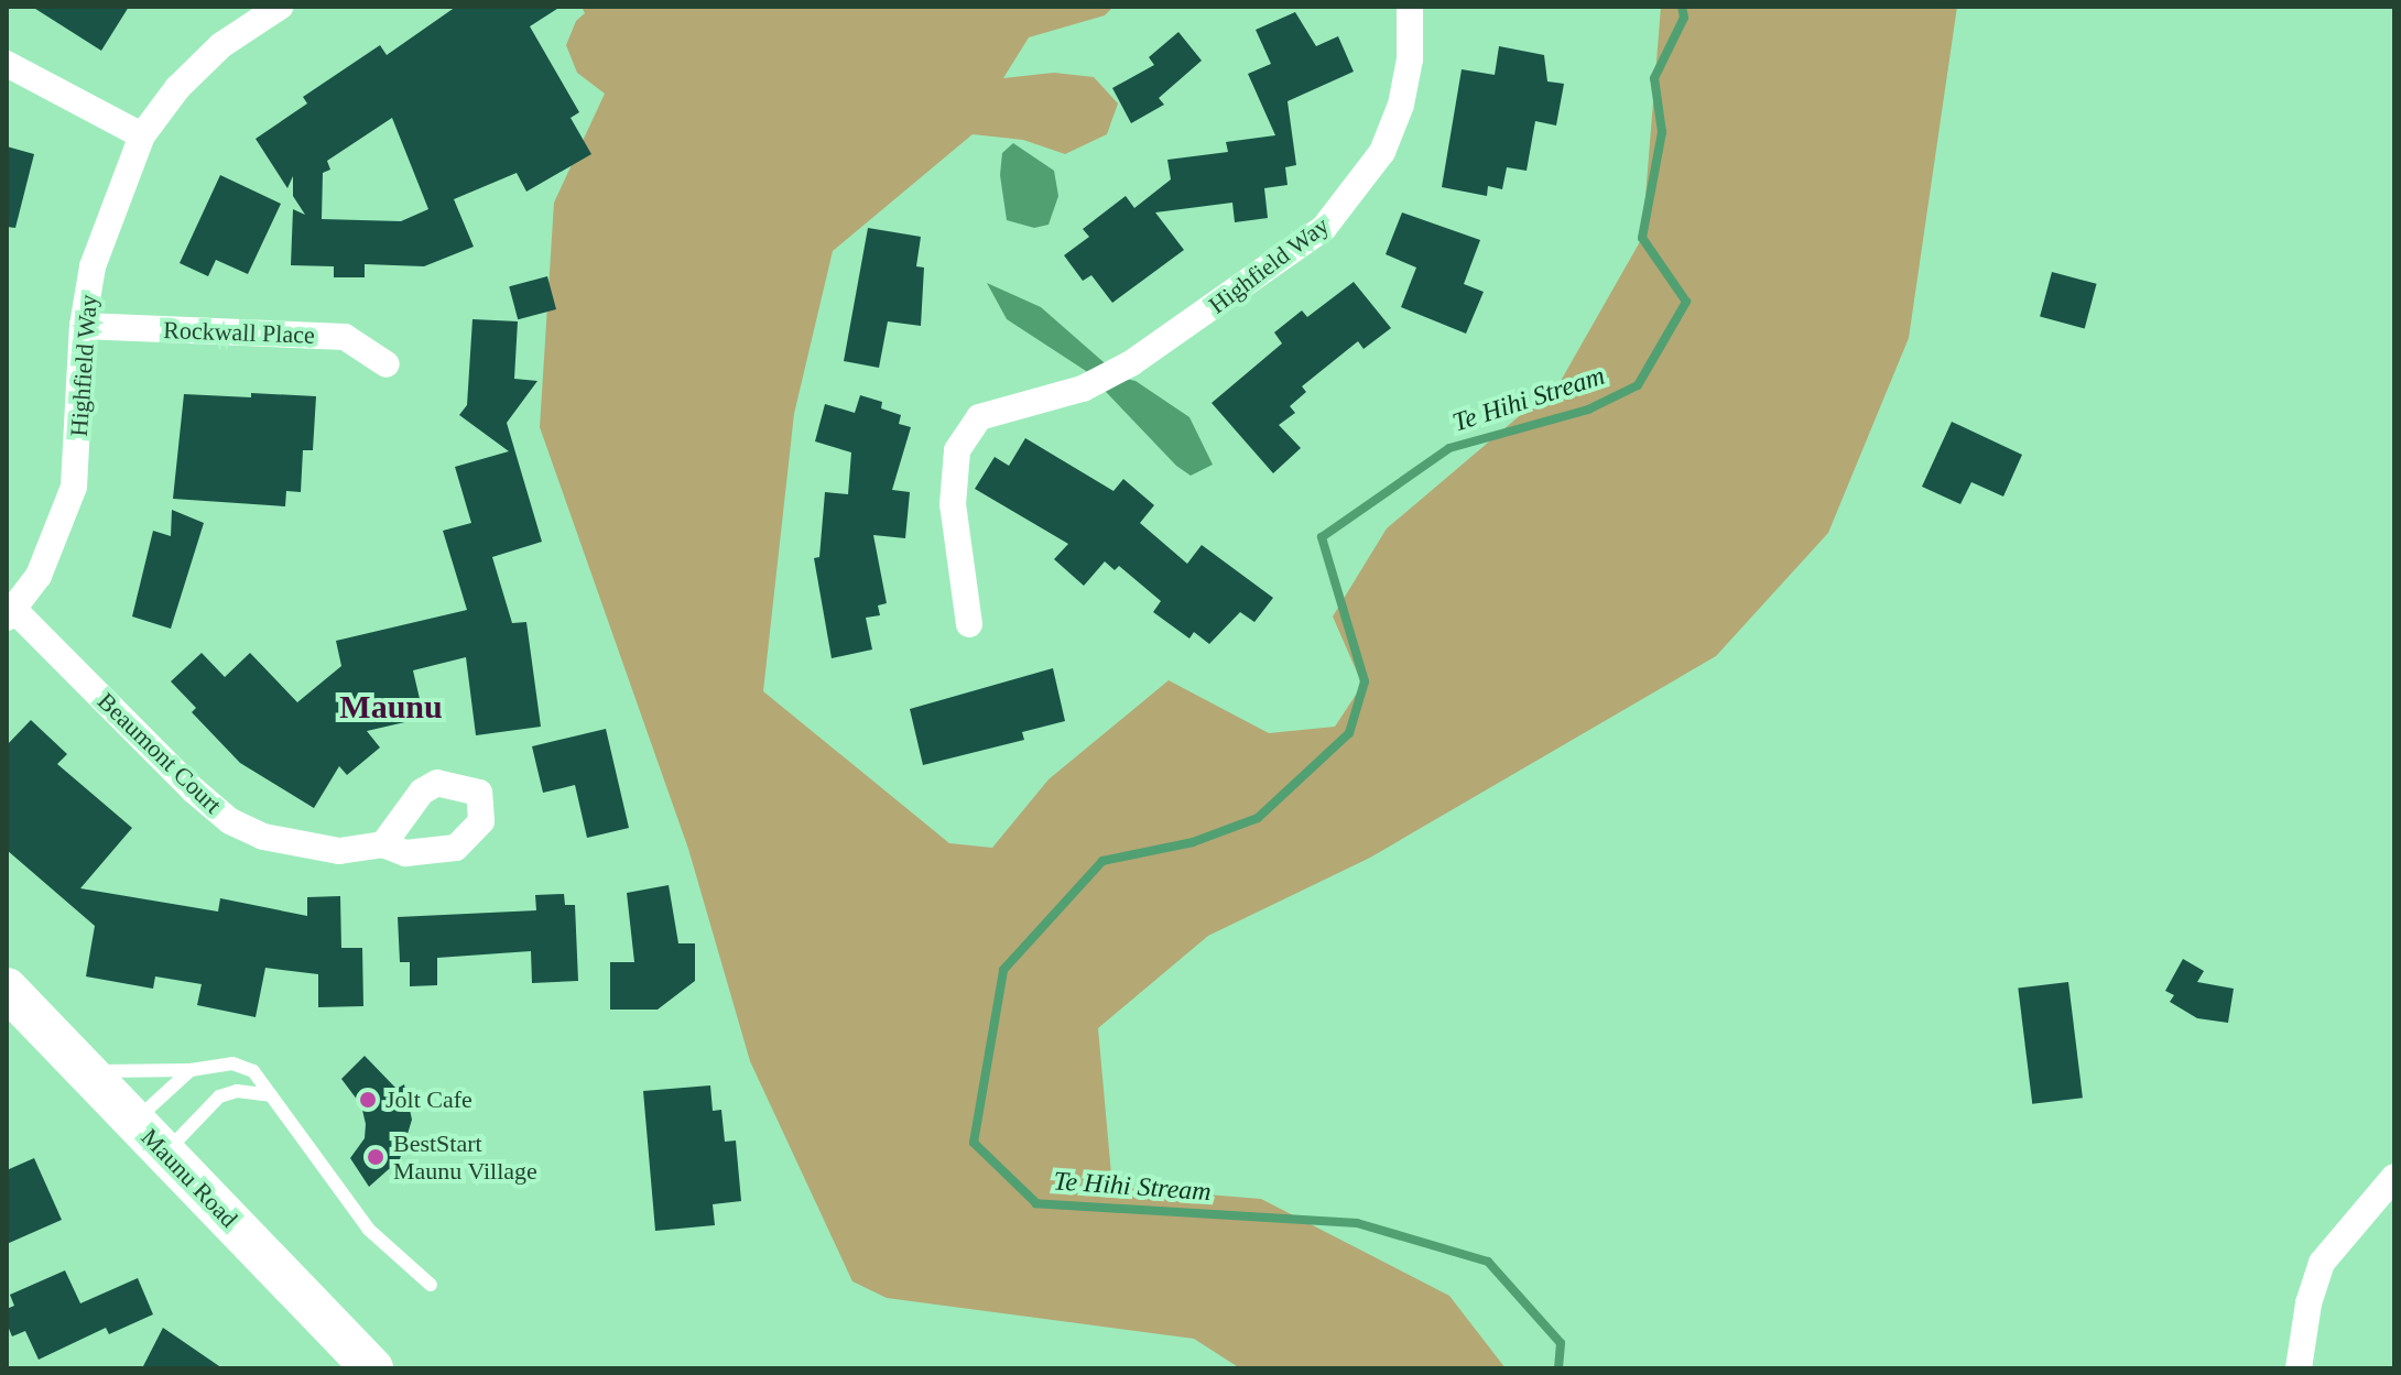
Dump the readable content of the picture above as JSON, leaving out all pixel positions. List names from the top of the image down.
{
  "streets": {
    "main road": ["Maunu Road"],
    "street": ["Highfield Way", "Rockwall Place", "Beaumont Court"]
  },
  "crossings": [
    ["Highfield Way", "Rockwall Place"],
    ["Highfield Way", "Beaumont Court"]
  ],
  "districts": ["Maunu"],
  "water": ["Te Hihi Stream"],
  "places": ["Jolt Cafe", "BestStart Maunu Village"]
}
